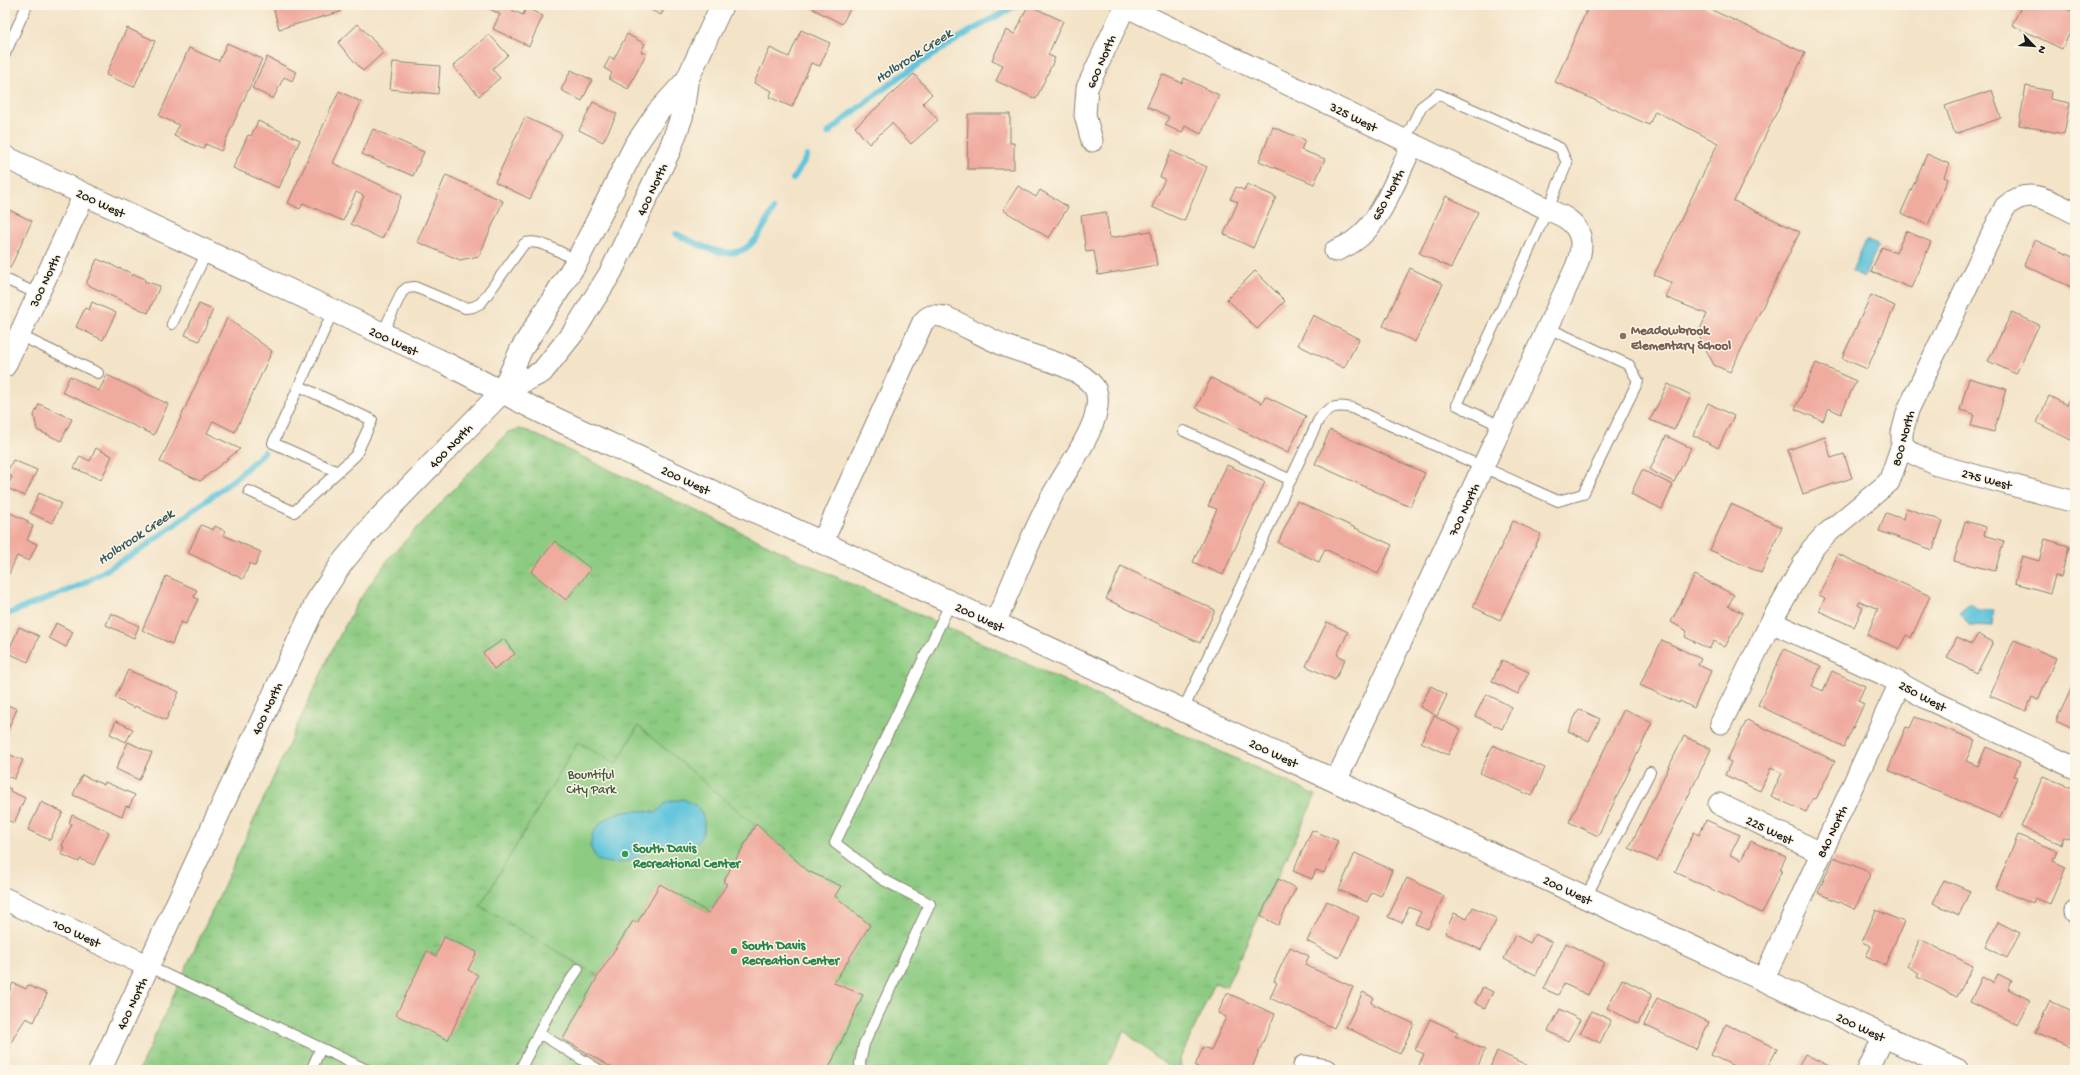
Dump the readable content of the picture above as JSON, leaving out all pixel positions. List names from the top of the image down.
{
  "streets": {
    "main road": ["400 North", "200 West", "100 West"],
    "street": [
      "600 North",
      "325 West",
      "650 North",
      "300 North",
      "800 North",
      "275 West",
      "700 North",
      "250 West",
      "225 West",
      "840 North"
    ]
  },
  "crossings": [
    ["600 North", "325 West"],
    ["325 West", "650 North"],
    ["325 West", "700 North"],
    ["400 North", "200 West"],
    ["400 North", "100 West"],
    ["200 West", "300 North"],
    ["200 West", "700 North"],
    ["200 West", "840 North"],
    ["800 North", "275 West"],
    ["800 North", "250 West"],
    ["250 West", "840 North"],
    ["225 West", "840 North"]
  ],
  "water": ["Holbrook Creek"],
  "parks": ["Bountiful City Park"],
  "places": ["Meadowbrook Elementary School", "South Davis Recreational Center", "South Davis Recreation Center"],
  "north": "bottom right"
}
